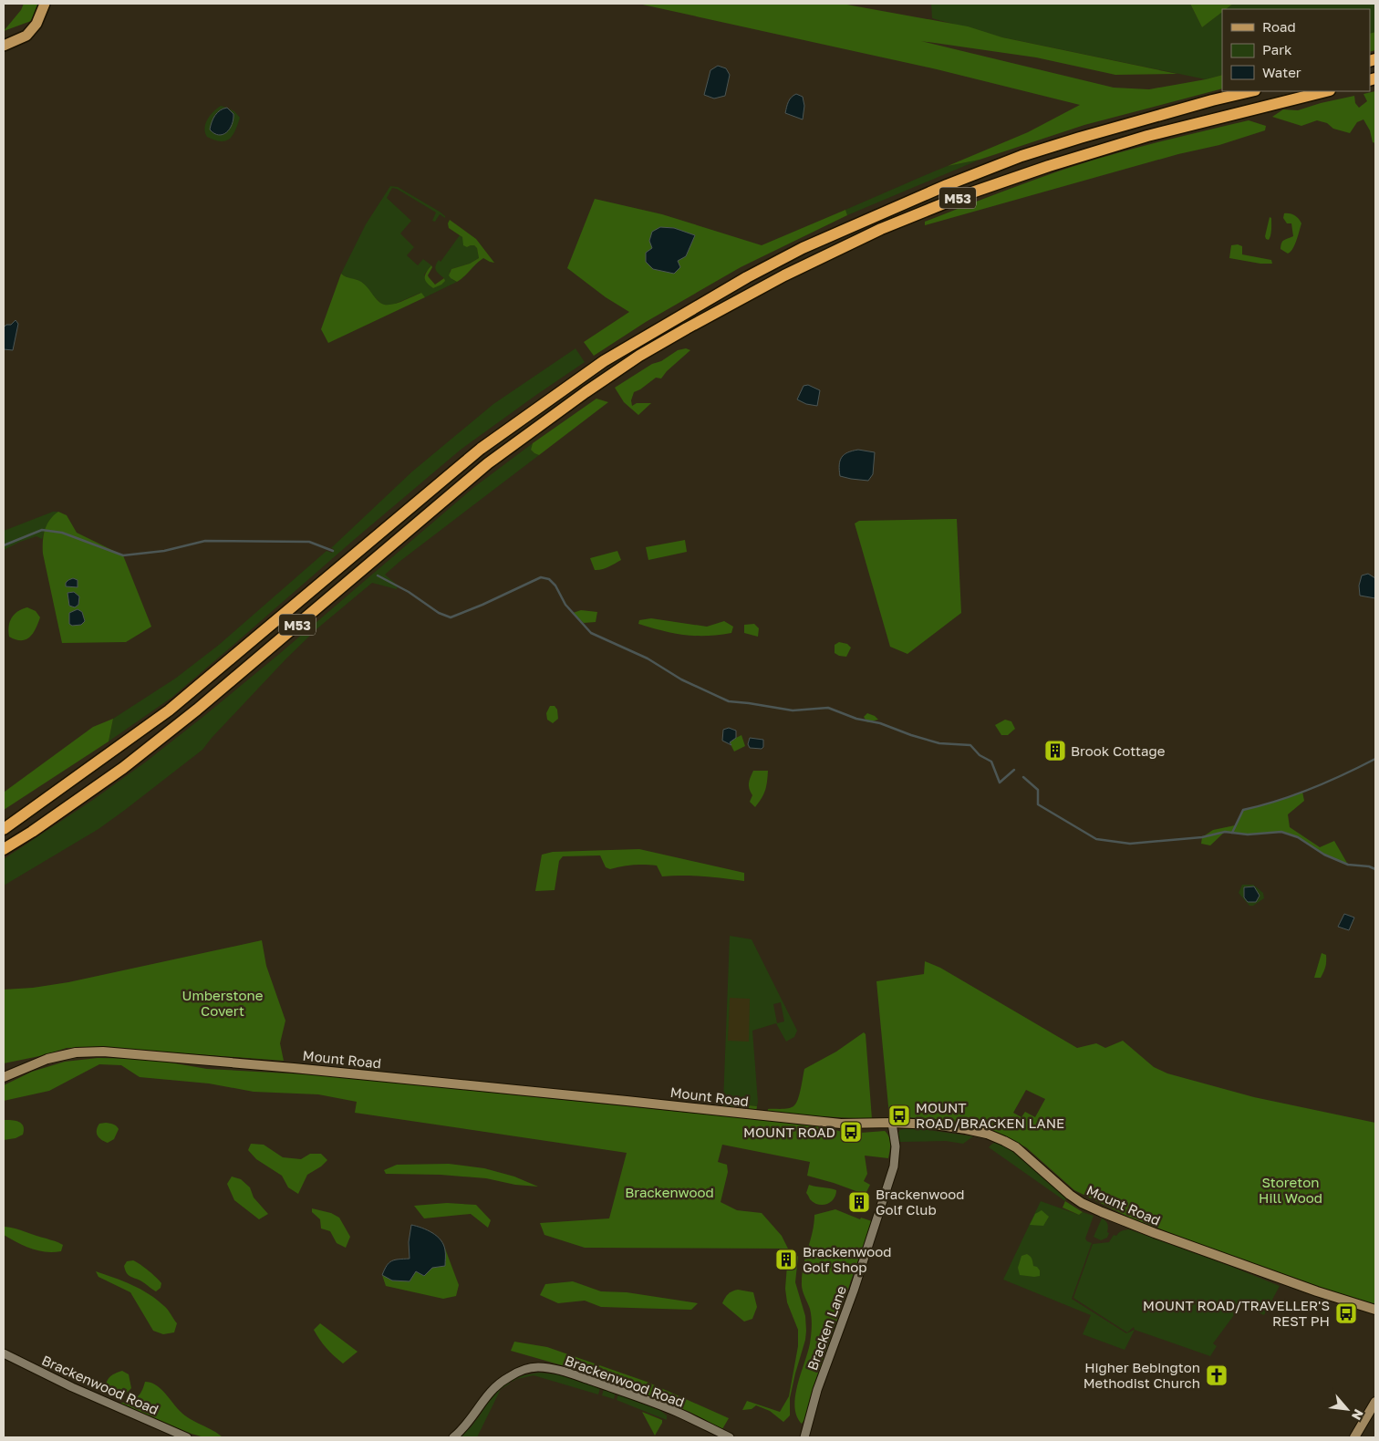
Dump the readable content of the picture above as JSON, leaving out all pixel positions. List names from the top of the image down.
{
  "streets": {
    "highway": ["M53"],
    "main road": ["Mount Road"],
    "street": ["Bracken Lane", "Brackenwood Road"]
  },
  "crossings": [
    ["Mount Road", "Bracken Lane"]
  ],
  "parks": ["Umberstone Covert", "Storeton Hill Wood", "Brackenwood"],
  "places": {
    "building": ["Brook Cottage", "Brackenwood Golf Club", "Brackenwood Golf Shop"],
    "bus stop": ["MOUNT ROAD/BRACKEN LANE", "MOUNT ROAD", "MOUNT ROAD/TRAVELLER'S REST PH"],
    "church": ["Higher Bebington Methodist Church"]
  },
  "legend": ["Road", "Park", "Water"],
  "north": "bottom right"
}
